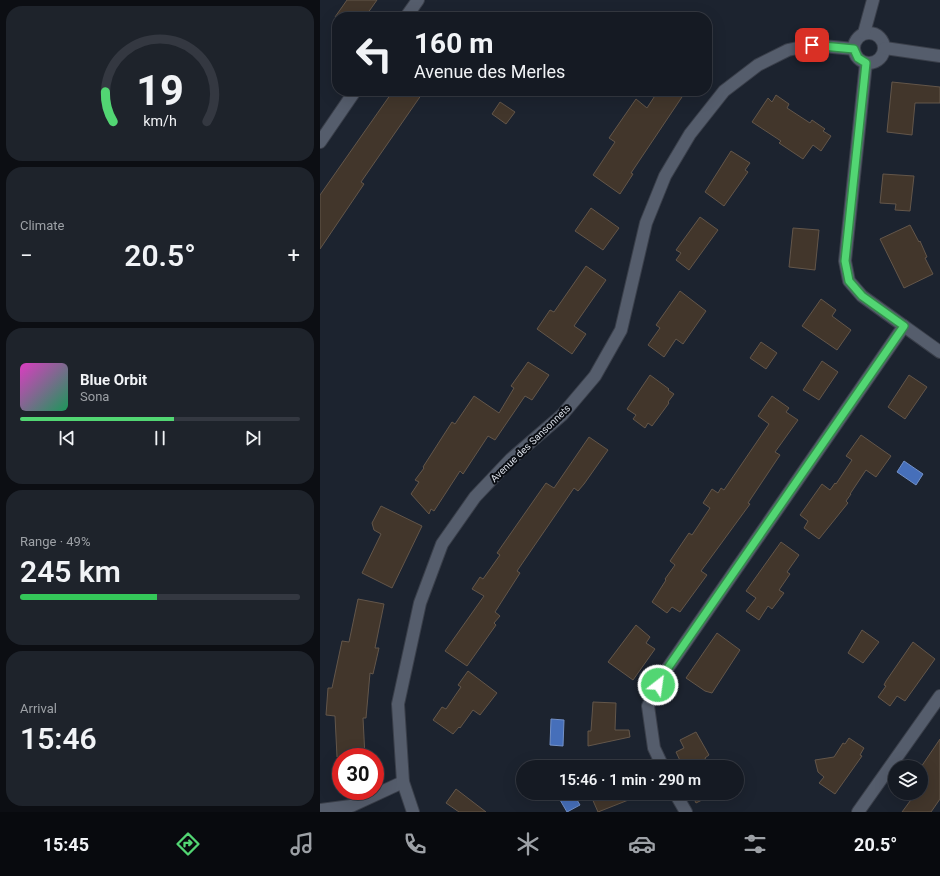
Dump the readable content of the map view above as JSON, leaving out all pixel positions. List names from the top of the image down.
{
  "streets": {
    "street": ["Avenue des Sansonnets"]
  },
  "page": {
    "turn": ["160 m", "Avenue des Merles"],
    "tile": [
      "Climate",
      ["Range · 49%", "245 km"],
      ["Arrival", "15:46"]
    ],
    "heat": ["−", "20.5°", "+"],
    "song": ["Blue Orbit", "Sona"],
    "limit": "30",
    "trip": "15:46 · 1 min · 290 m",
    "tabs": ["15:45", "20.5°"],
    "gauge": ["19", "km/h"]
  }
}
